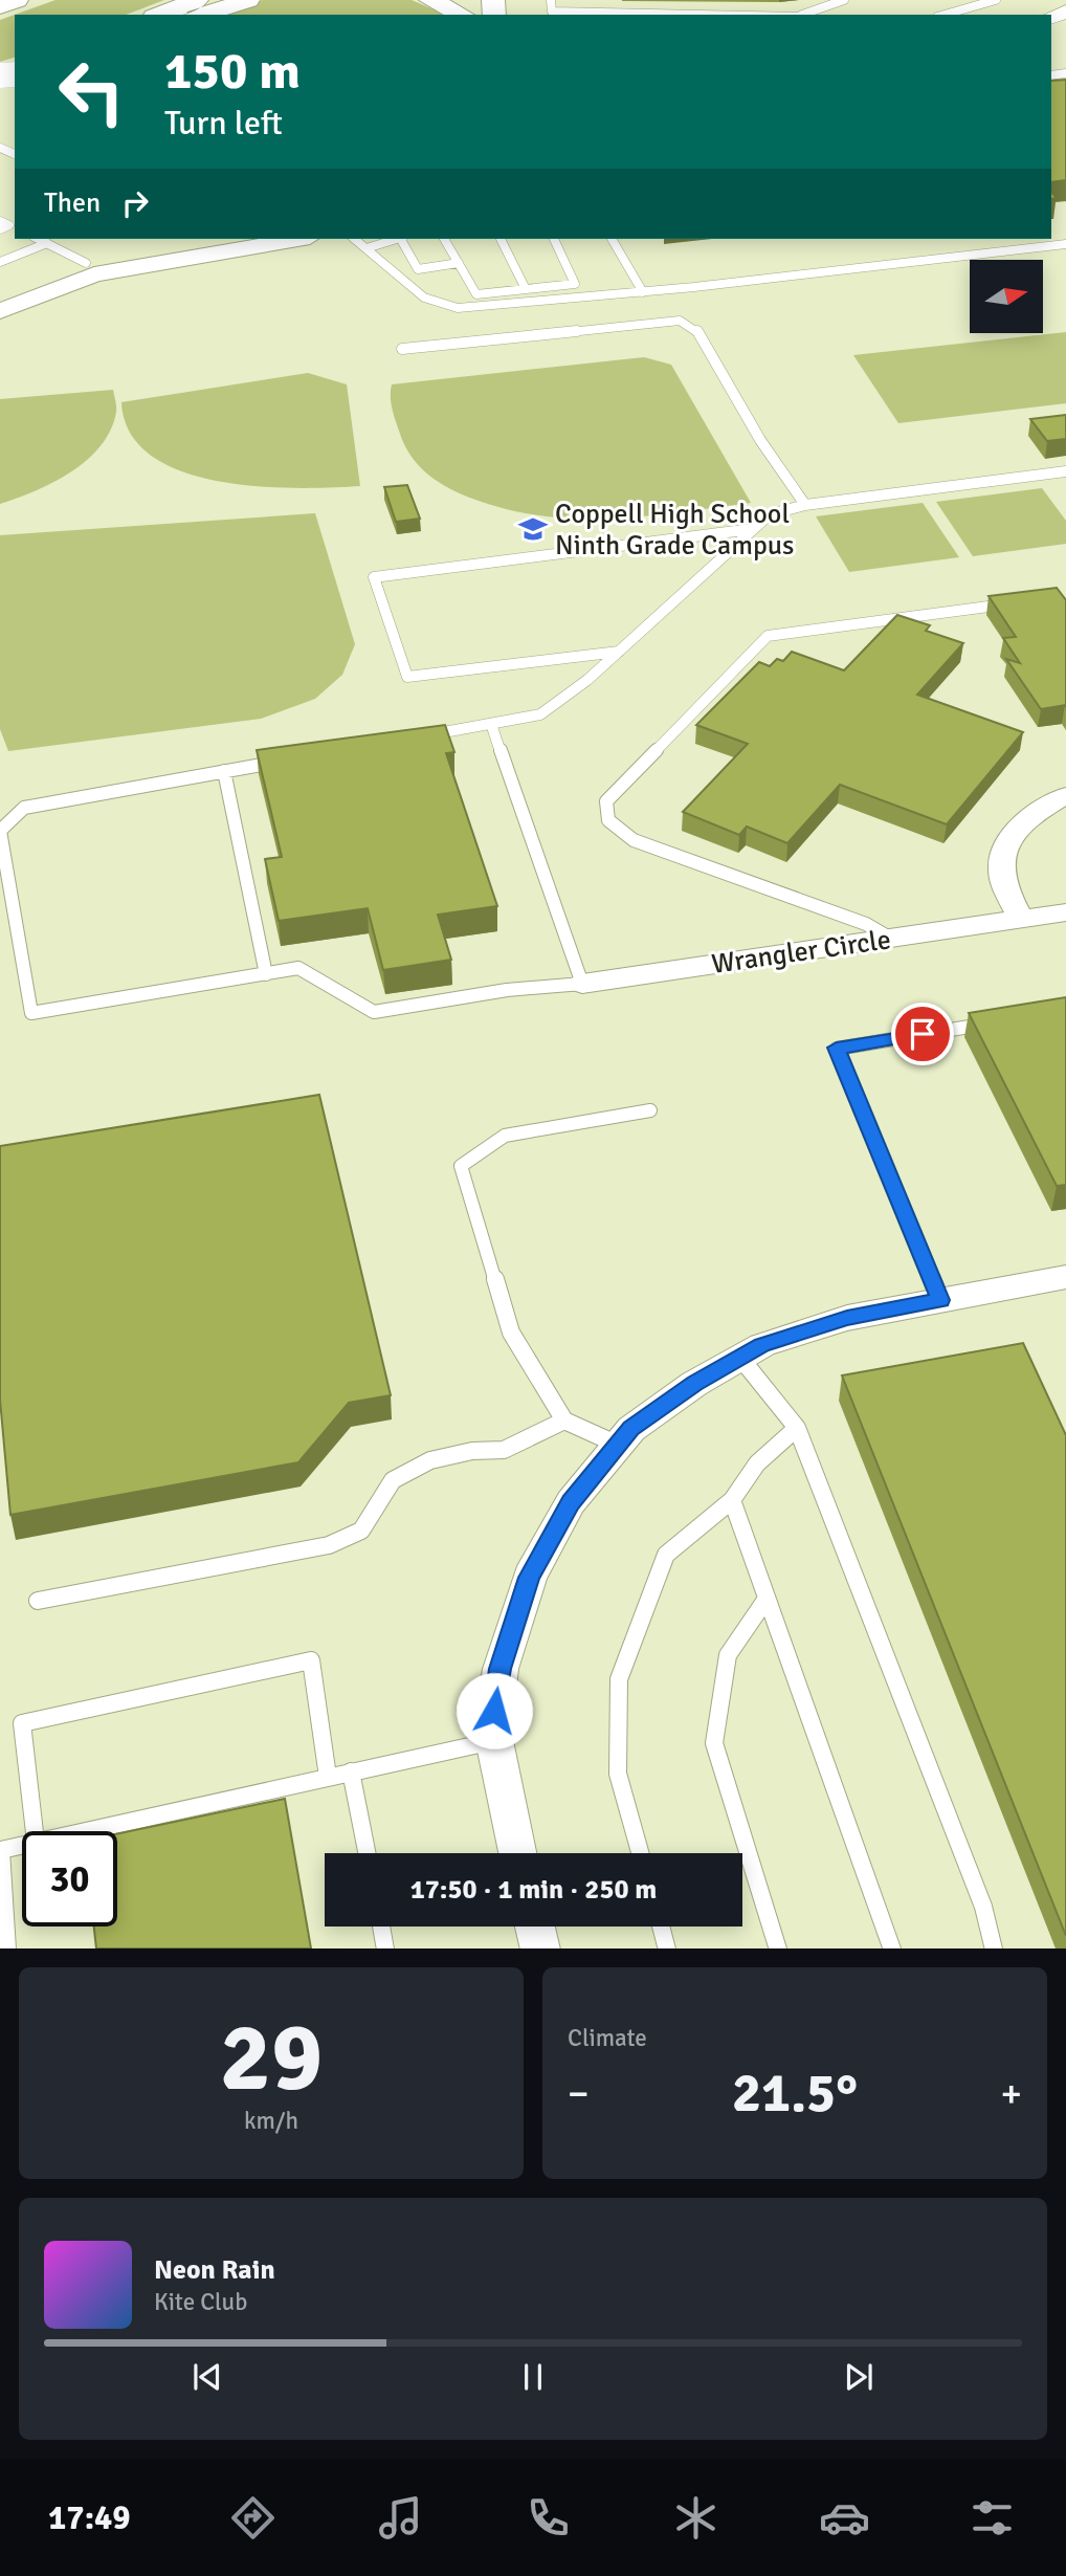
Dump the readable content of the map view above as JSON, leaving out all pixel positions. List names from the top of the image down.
{
  "streets": {
    "street": ["Wrangler Circle"]
  },
  "places": {
    "school or university": ["Coppell High School Ninth Grade Campus"]
  },
  "north": "right",
  "page": {
    "turn": ["150 m", "Turn left"],
    "then": "Then",
    "limit": "30",
    "trip": "17:50 · 1 min · 250 m",
    "tile": [
      ["29", "km/h"],
      "Climate"
    ],
    "heat": ["−", "21.5°", "+"],
    "song": ["Neon Rain", "Kite Club"],
    "tabs": "17:49"
  }
}
